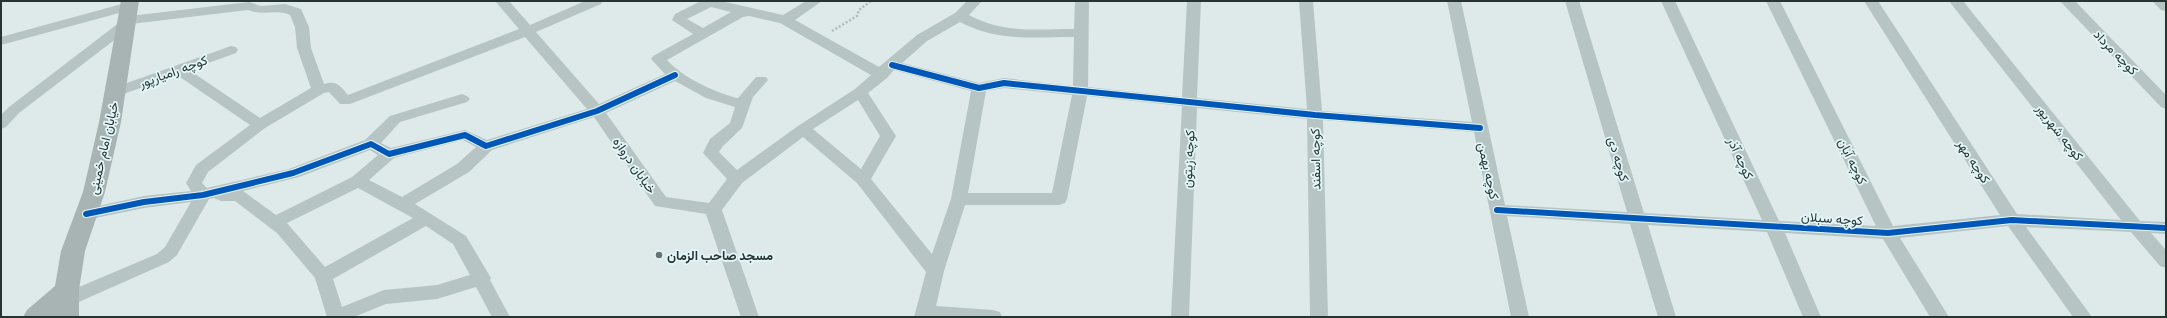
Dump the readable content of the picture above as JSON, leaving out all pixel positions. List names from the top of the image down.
{
  "streets": {
    "street": [
      "کوچه مرداد",
      "کوچه رامیارپور",
      "کوچه شهریور",
      "خیابان امام خمینی",
      "کوچه آذر",
      "کوچه زیتون",
      "کوچه اسفند",
      "کوچه دی",
      "کوچه آبان",
      "کوچه مهر",
      "خیابان دروازه",
      "کوچه بهمن",
      "کوچه سبلان"
    ]
  },
  "crossings": [
    ["کوچه رامیارپور", "خیابان امام خمینی"],
    ["کوچه شهریور", "کوچه سبلان"],
    ["کوچه آذر", "کوچه سبلان"],
    ["کوچه دی", "کوچه سبلان"],
    ["کوچه آبان", "کوچه سبلان"],
    ["کوچه مهر", "کوچه سبلان"],
    ["کوچه بهمن", "کوچه سبلان"]
  ],
  "places": ["مسجد صاحب الزمان"]
}
